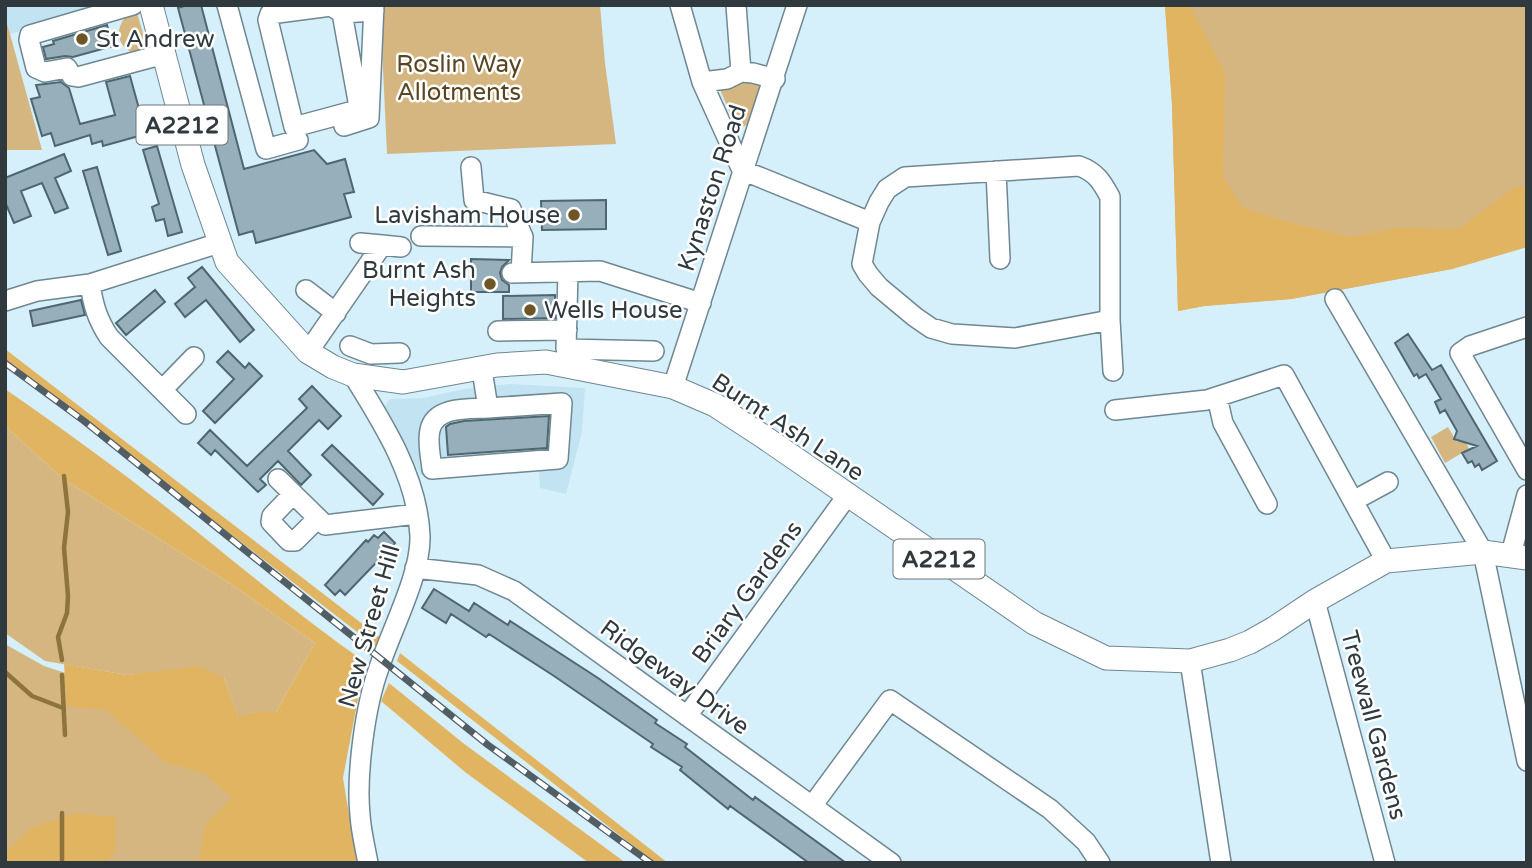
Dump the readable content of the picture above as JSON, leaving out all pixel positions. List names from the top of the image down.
{
  "streets": {
    "main road": ["A2212", "Burnt Ash Lane"],
    "street": [
      "Kynaston Road",
      "Briary Gardens",
      "New Street Hill",
      "Ridgeway Drive",
      "Treewall Gardens"
    ]
  },
  "crossings": [
    ["Kynaston Road", "Burnt Ash Lane"],
    ["Burnt Ash Lane", "Briary Gardens"],
    ["Burnt Ash Lane", "New Street Hill"],
    ["Burnt Ash Lane", "Treewall Gardens"],
    ["Briary Gardens", "Ridgeway Drive"],
    ["New Street Hill", "Ridgeway Drive"]
  ],
  "parks": ["Roslin Way Allotments"],
  "places": [
    "St Andrew",
    "Lavisham House",
    "Burnt Ash Heights",
    "Wells House"
  ]
}
